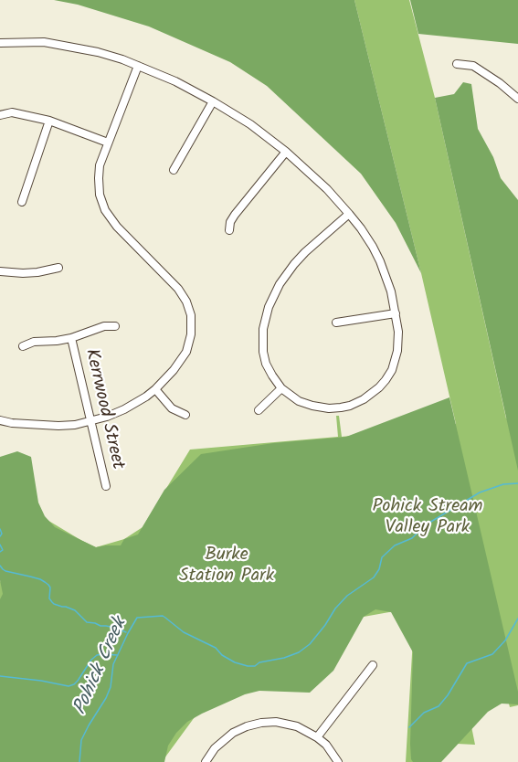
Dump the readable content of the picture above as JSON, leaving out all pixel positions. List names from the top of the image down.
{
  "streets": {
    "street": ["Kerrwood Street"]
  },
  "water": ["Pohick Creek"],
  "parks": ["Pohick Stream Valley Park", "Burke Station Park"]
}
